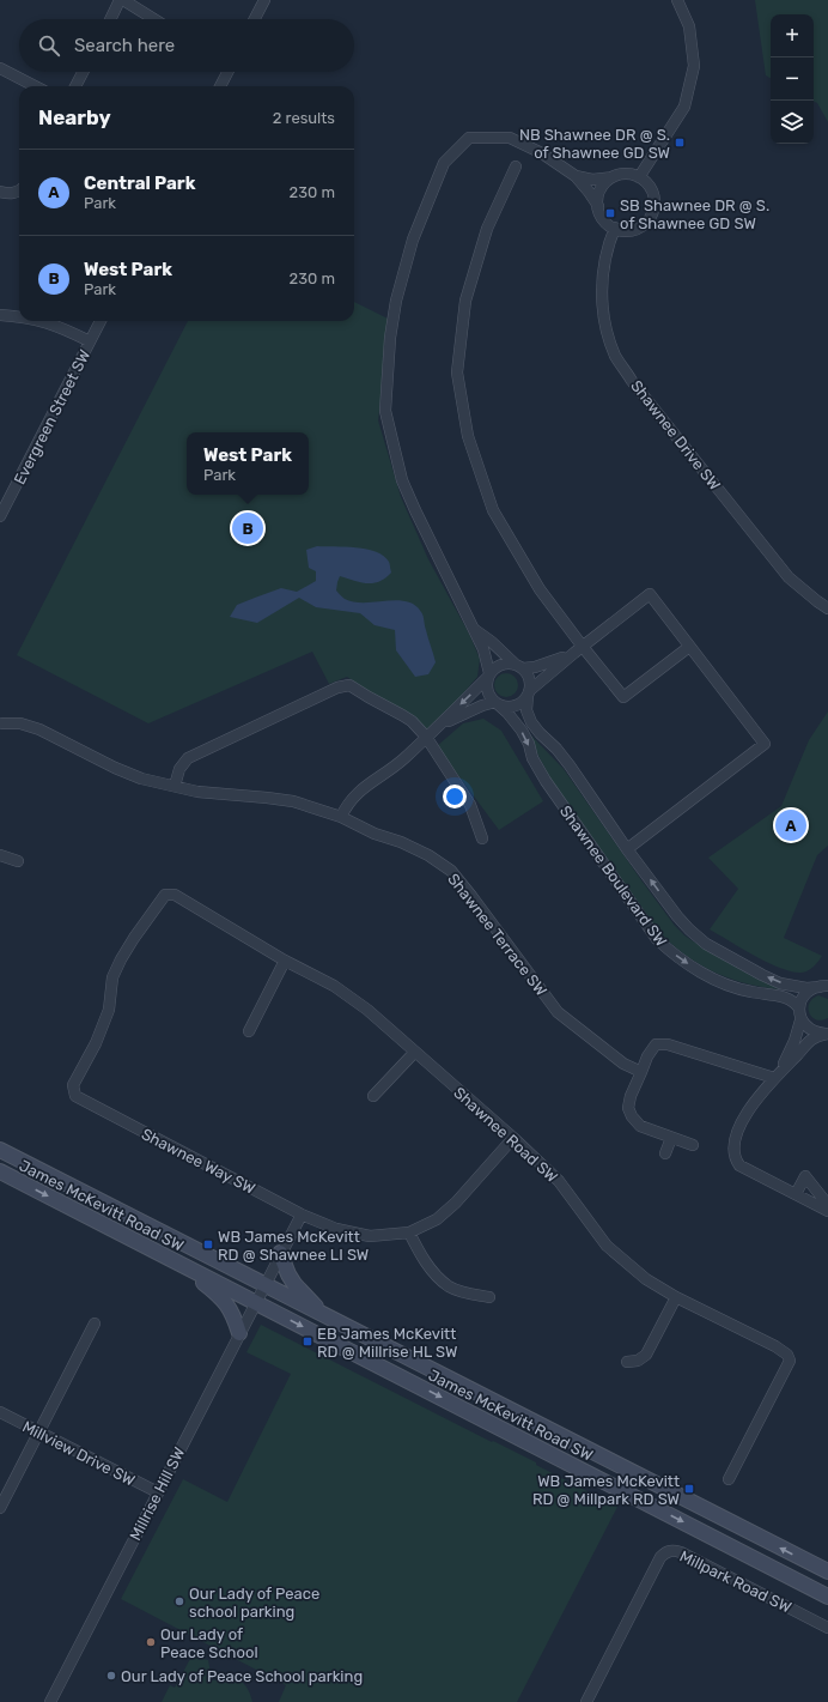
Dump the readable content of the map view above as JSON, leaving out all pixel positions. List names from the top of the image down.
{
  "streets": {
    "main road": ["James McKevitt Road SW"],
    "street": [
      "Evergreen Street SW",
      "Shawnee Drive SW",
      "Shawnee Boulevard SW",
      "Shawnee Terrace SW",
      "Shawnee Road SW",
      "Shawnee Way SW",
      "Millview Drive SW",
      "Millrise Hill SW",
      "Millpark Road SW"
    ]
  },
  "crossings": [
    ["Shawnee Road SW", "Shawnee Way SW"],
    ["Shawnee Way SW", "Millrise Hill SW"],
    ["James McKevitt Road SW", "Millrise Hill SW"],
    ["Millview Drive SW", "Millrise Hill SW"]
  ],
  "places": {
    "transit": [
      "NB Shawnee DR @ S. of Shawnee GD SW",
      "SB Shawnee DR @ S. of Shawnee GD SW",
      "WB James McKevitt RD @ Shawnee LI SW",
      "EB James McKevitt RD @ Millrise HL SW",
      "WB James McKevitt RD @ Millpark RD SW"
    ],
    "other": ["Our Lady of Peace school parking", "Our Lady of Peace School", "Our Lady of Peace School parking"]
  },
  "page": {
    "map_buttons": ["+", "−"],
    "search": "Search here",
    "heading": ["Nearby", "2 results"],
    "list": [
      {
        "mark": "A",
        "name": "Central Park",
        "note": "Park",
        "value": "230 m"
      },
      {
        "mark": "B",
        "name": "West Park",
        "note": "Park",
        "value": "230 m"
      }
    ],
    "popup": ["West Park", "Park"],
    "pins": ["B", "A"]
  }
}
